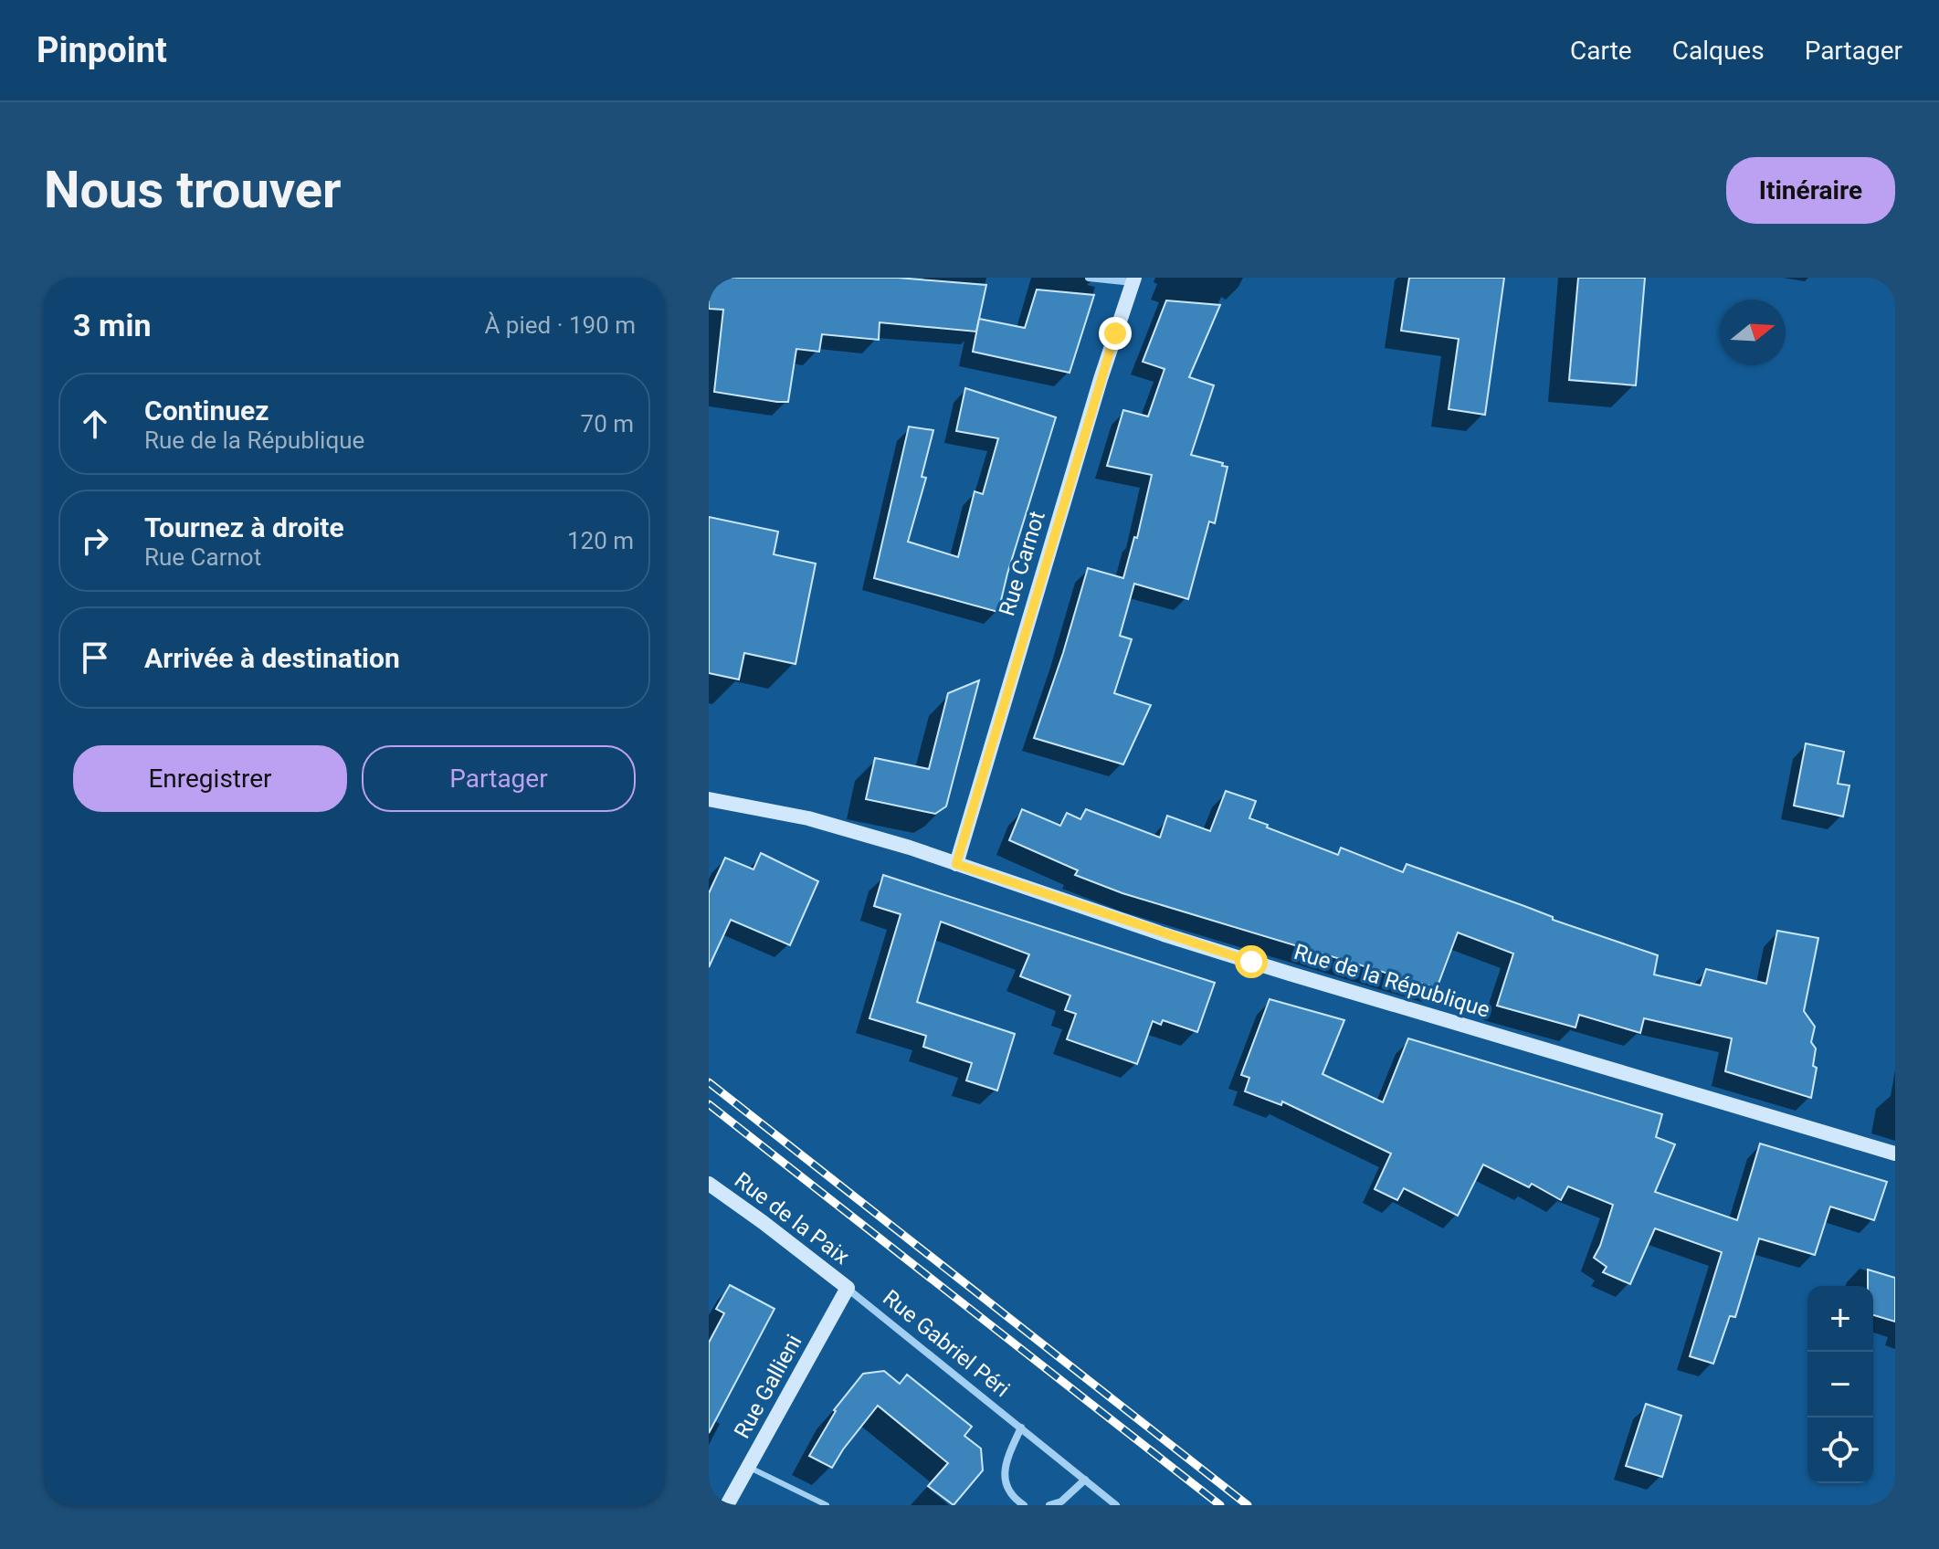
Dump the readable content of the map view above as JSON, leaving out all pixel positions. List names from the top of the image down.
{
  "streets": {
    "main road": [
      "Rue Carnot",
      "Rue de la République",
      "Rue de la Paix",
      "Rue Gallieni"
    ],
    "street": ["Rue Gabriel Péri"]
  },
  "crossings": [
    ["Rue Carnot", "Rue de la République"],
    ["Rue de la Paix", "Rue Gabriel Péri"],
    ["Rue de la Paix", "Rue Gallieni"],
    ["Rue Gabriel Péri", "Rue Gallieni"]
  ],
  "north": "right",
  "page": {
    "header": "Pinpoint",
    "nav": ["Carte", "Calques", "Partager"],
    "buttons": [
      "Itinéraire",
      ["Enregistrer", "Partager"]
    ],
    "title": "Nous trouver",
    "heading": ["3 min", "À pied · 190 m"],
    "list": [
      ["Continuez", "Rue de la République", "70 m"],
      ["Tournez à droite", "Rue Carnot", "120 m"],
      "Arrivée à destination"
    ],
    "map_buttons": ["+", "−"]
  }
}
